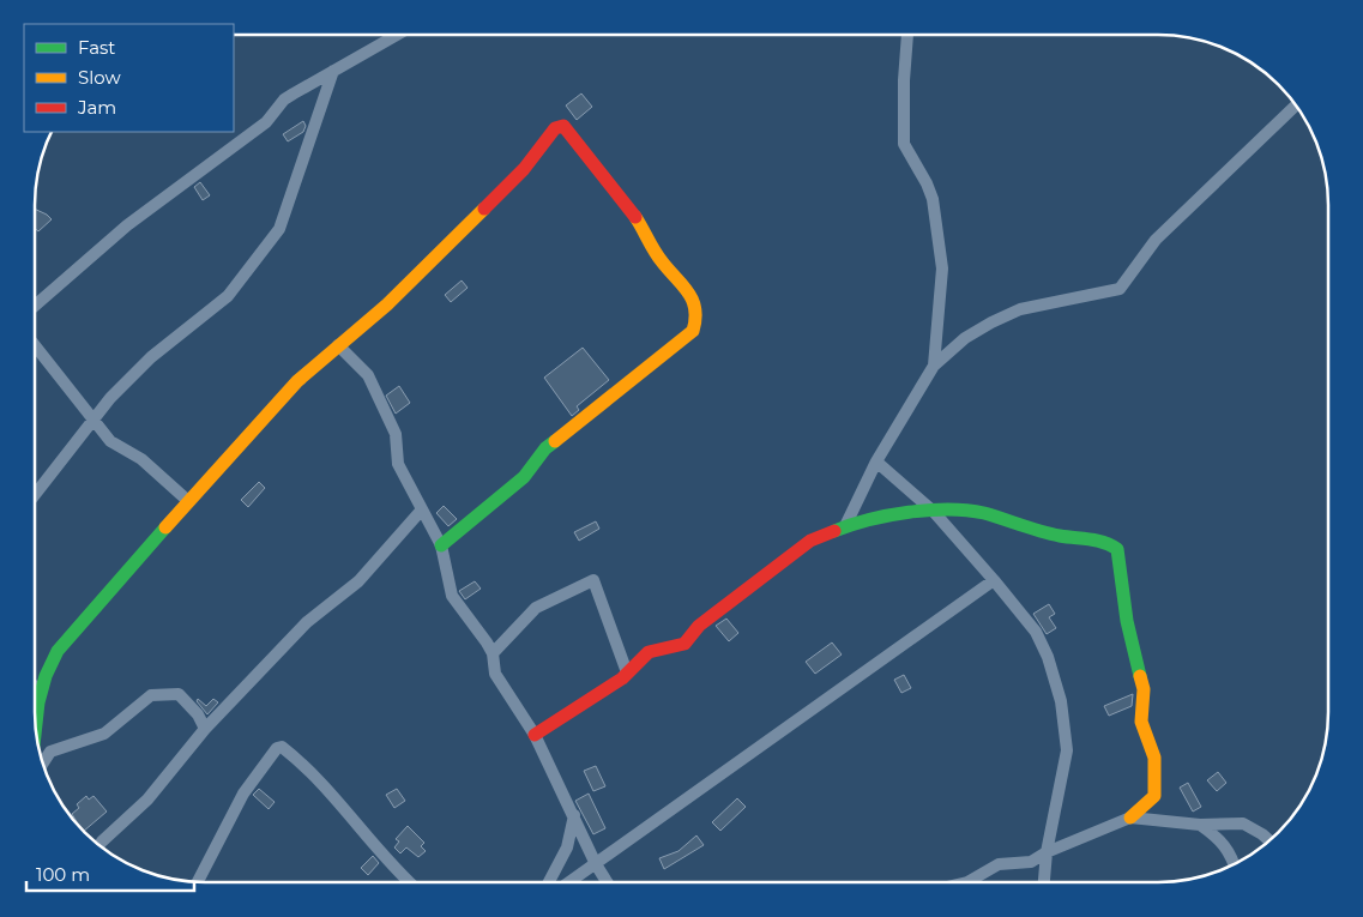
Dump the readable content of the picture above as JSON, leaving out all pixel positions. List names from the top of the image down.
{
  "legend": ["Fast", "Slow", "Jam"],
  "scale_bar": "100 m"
}
